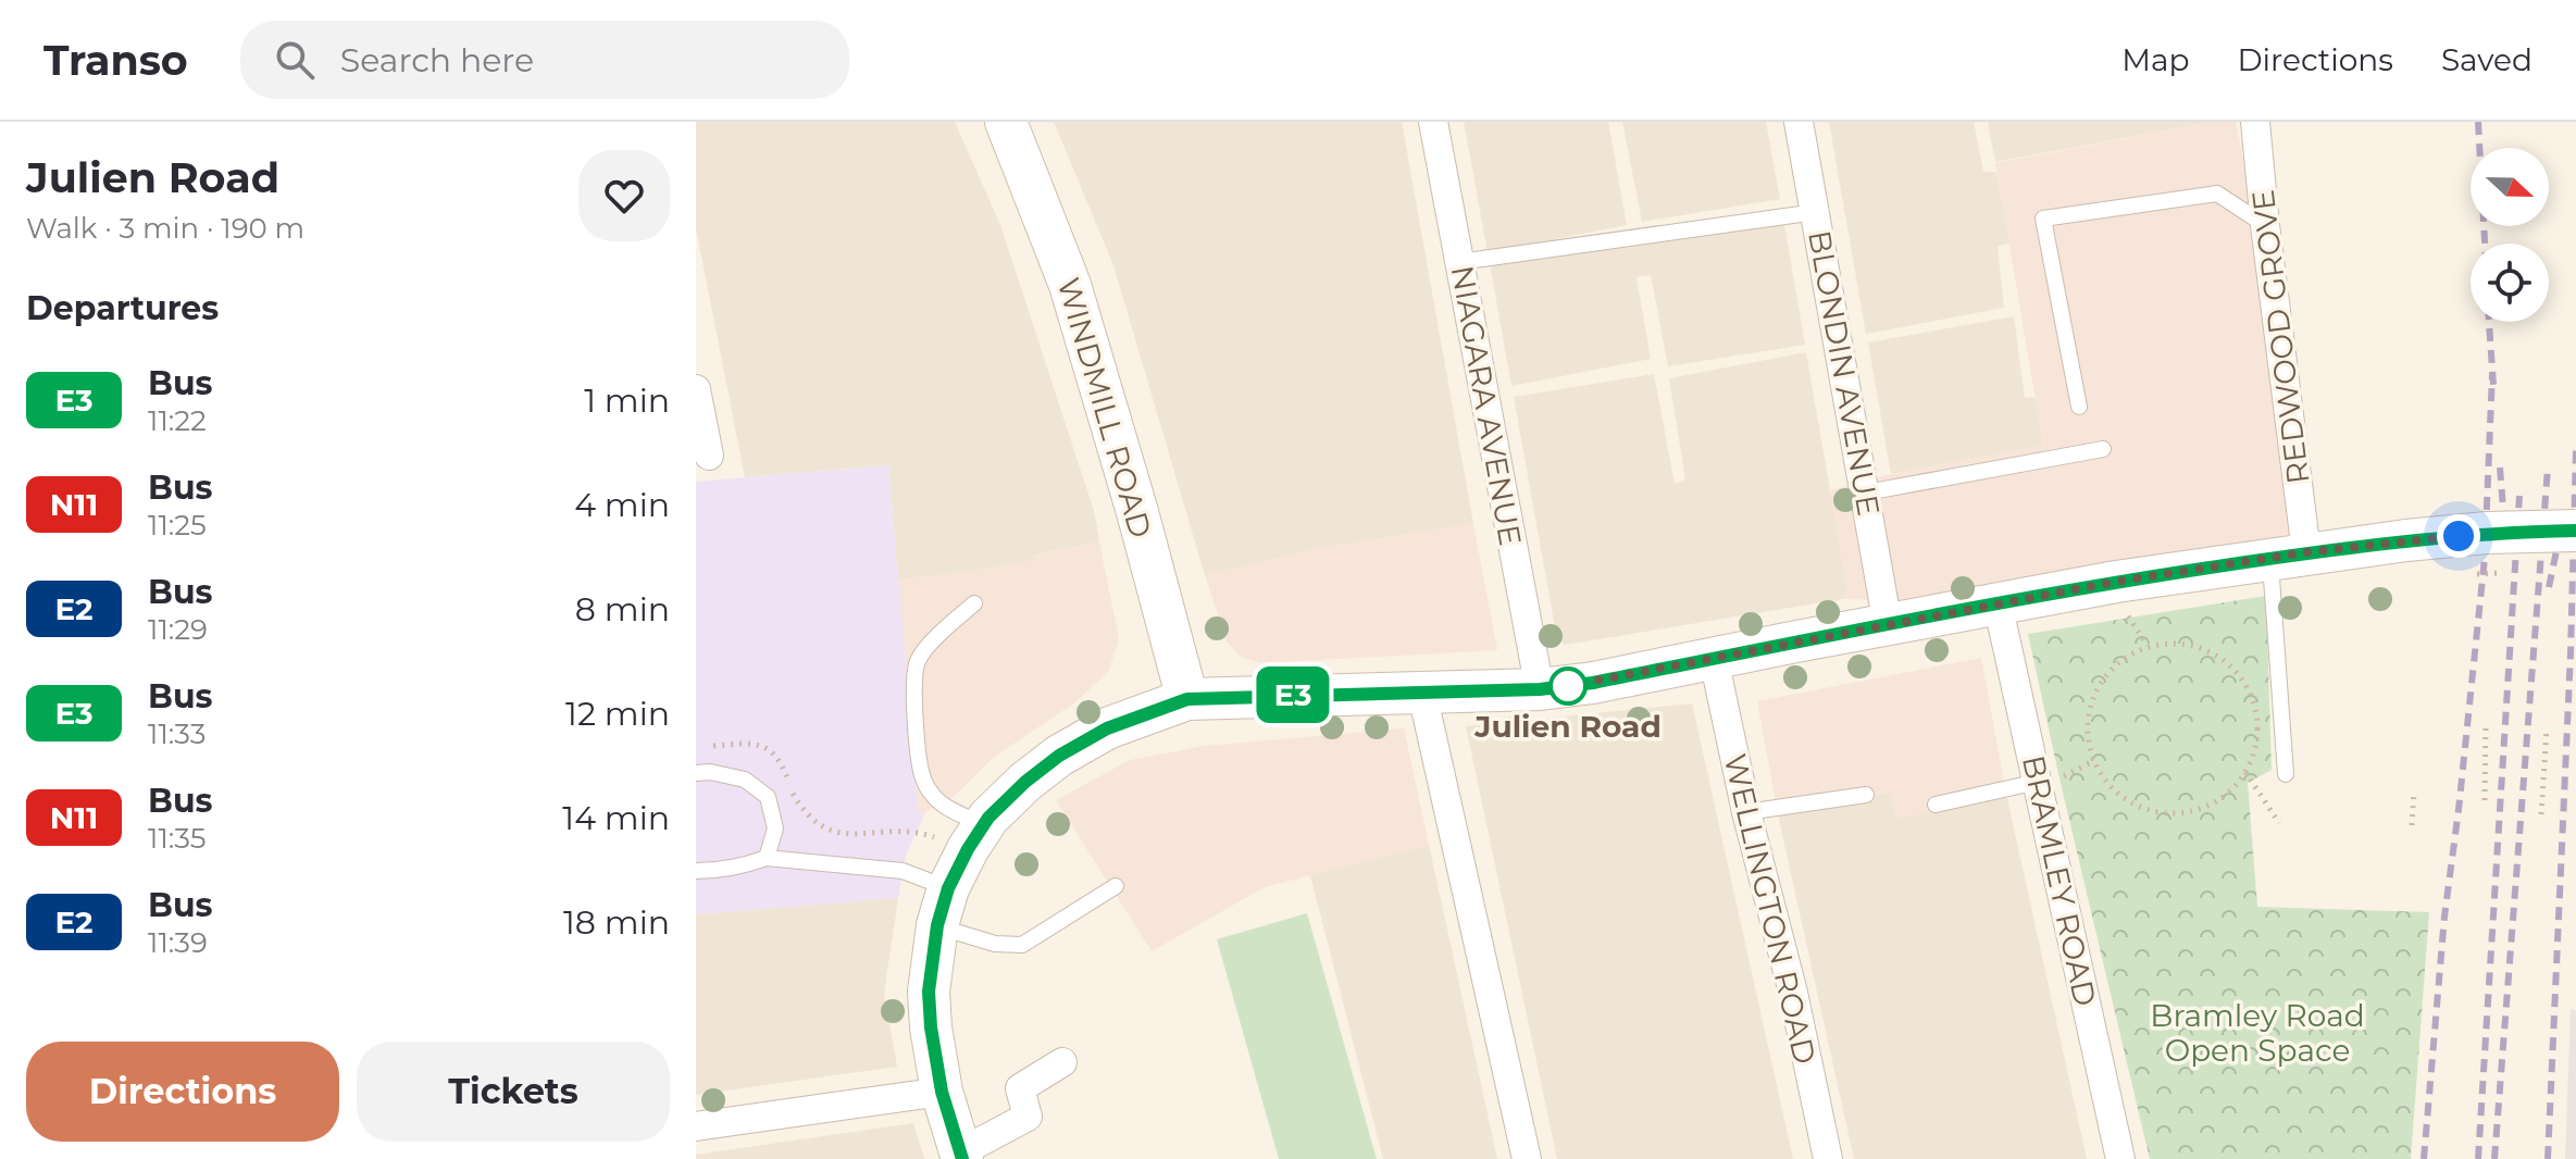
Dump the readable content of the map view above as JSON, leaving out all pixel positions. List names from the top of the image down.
{
  "streets": {
    "main road": ["WINDMILL ROAD"],
    "street": [
      "REDWOOD GROVE",
      "BLONDIN AVENUE",
      "NIAGARA AVENUE",
      "BRAMLEY ROAD",
      "WELLINGTON ROAD"
    ]
  },
  "parks": ["Bramley Road Open Space"],
  "places": ["Julien Road"],
  "lines": ["bus line E3"],
  "north": "right",
  "page": {
    "header": "Transo",
    "search": "Search here",
    "nav": ["Map", "Directions", "Saved"],
    "heading": [
      ["Julien Road", "Walk · 3 min · 190 m"],
      "Departures"
    ],
    "on_map": "E3",
    "list": [
      {
        "mark": "E3",
        "name": "Bus",
        "note": "11:22",
        "value": "1 min"
      },
      {
        "mark": "N11",
        "name": "Bus",
        "note": "11:25",
        "value": "4 min"
      },
      {
        "mark": "E2",
        "name": "Bus",
        "note": "11:29",
        "value": "8 min"
      },
      {
        "mark": "E3",
        "name": "Bus",
        "note": "11:33",
        "value": "12 min"
      },
      {
        "mark": "N11",
        "name": "Bus",
        "note": "11:35",
        "value": "14 min"
      },
      {
        "mark": "E2",
        "name": "Bus",
        "note": "11:39",
        "value": "18 min"
      }
    ],
    "buttons": ["Directions", "Tickets"]
  }
}
